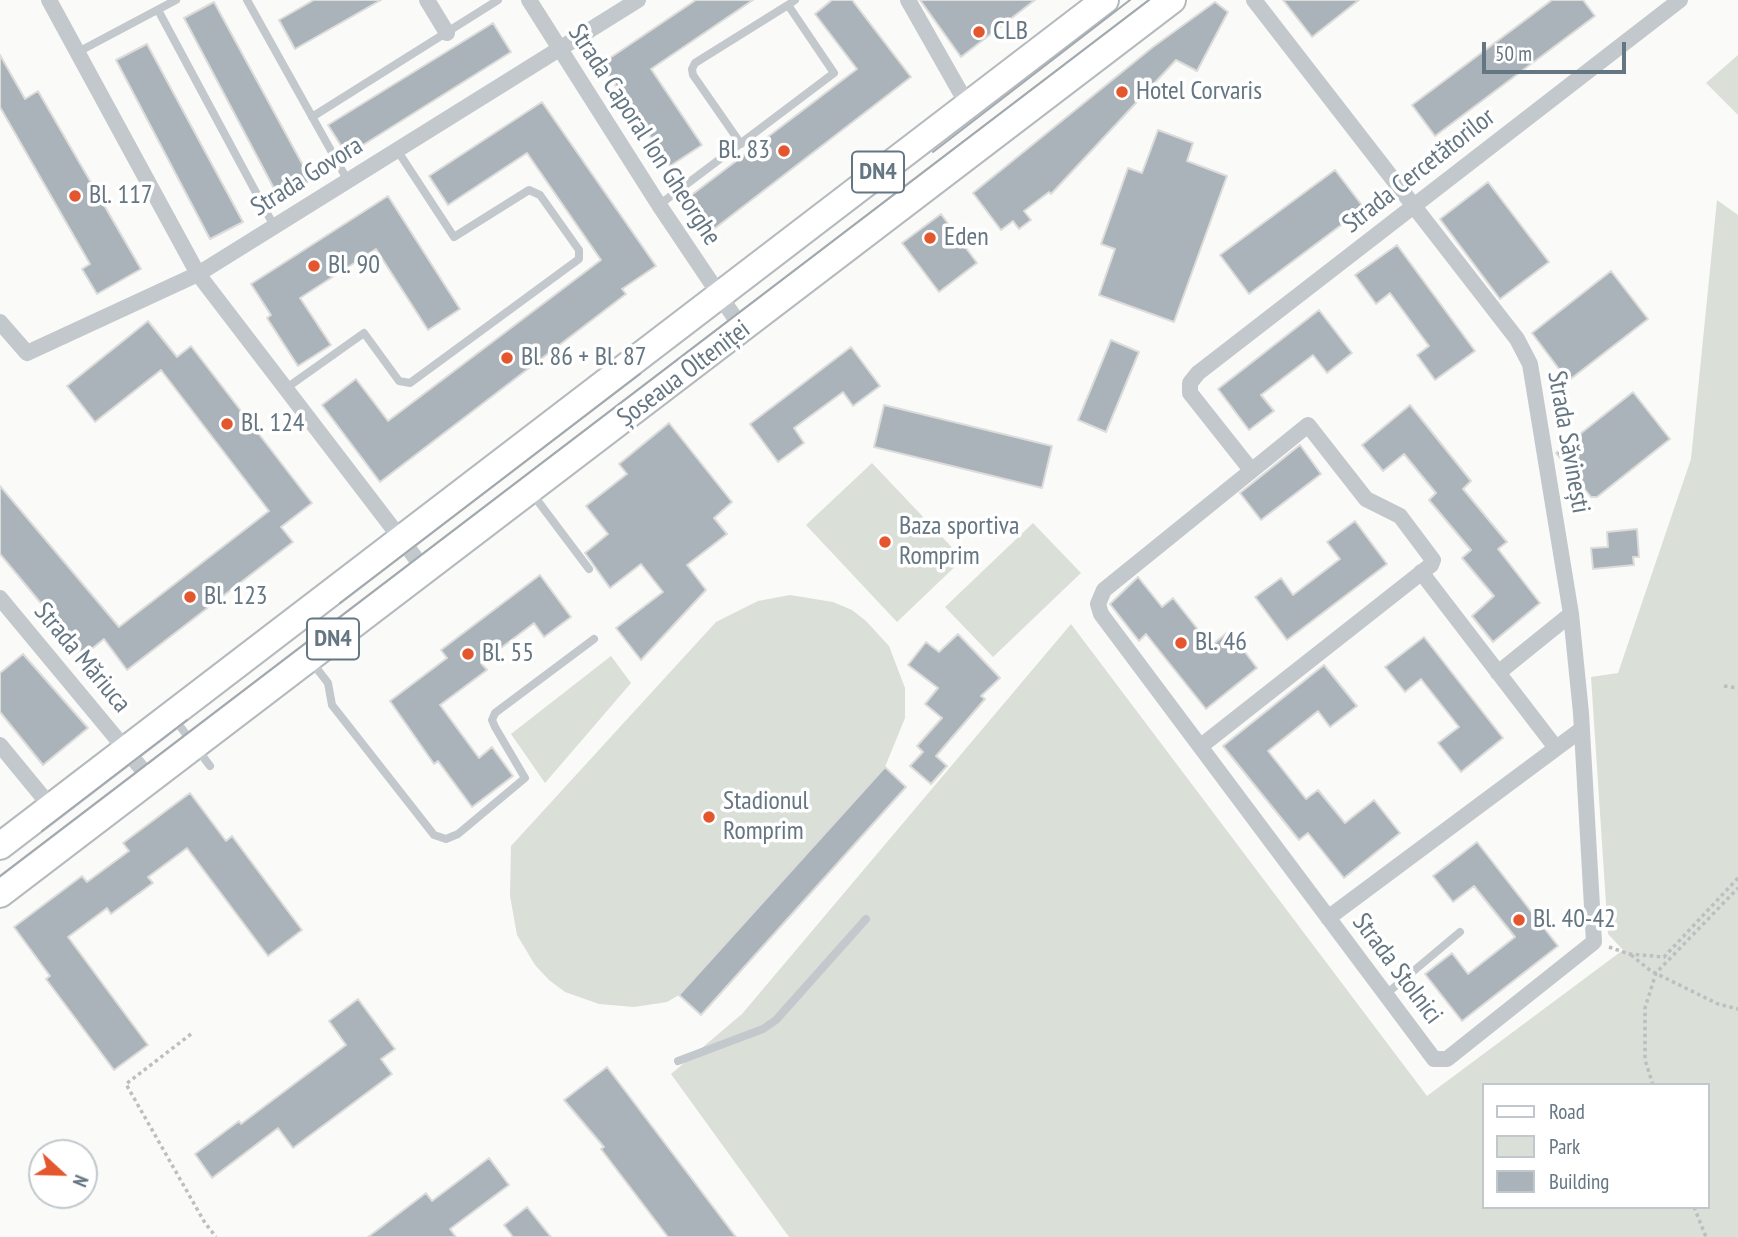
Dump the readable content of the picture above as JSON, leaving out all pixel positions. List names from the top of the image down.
{
  "streets": {
    "main road": ["DN4", "Șoseaua Olteniței"],
    "street": [
      "Strada Caporal Ion Gheorghe",
      "Strada Cercetătorilor",
      "Strada Govora",
      "Strada Săvinești",
      "Strada Măriuca",
      "Strada Stolnici"
    ]
  },
  "crossings": [
    ["Strada Caporal Ion Gheorghe", "Strada Govora"],
    ["Strada Caporal Ion Gheorghe", "Șoseaua Olteniței"],
    ["Strada Cercetătorilor", "Strada Săvinești"],
    ["Strada Cercetătorilor", "Strada Stolnici"],
    ["Șoseaua Olteniței", "Strada Măriuca"],
    ["Strada Săvinești", "Strada Stolnici"]
  ],
  "places": [
    "CLB",
    "Hotel Corvaris",
    "Bl. 83",
    "Bl. 117",
    "Eden",
    "Bl. 90",
    "Bl. 86 + Bl. 87",
    "Bl. 124",
    "Baza sportiva Romprim",
    "Bl. 123",
    "Bl. 46",
    "Bl. 55",
    "Stadionul Romprim",
    "Bl. 40-42"
  ],
  "legend": ["Road", "Park", "Building"],
  "scale_bar": "50 m",
  "north": "right"
}
